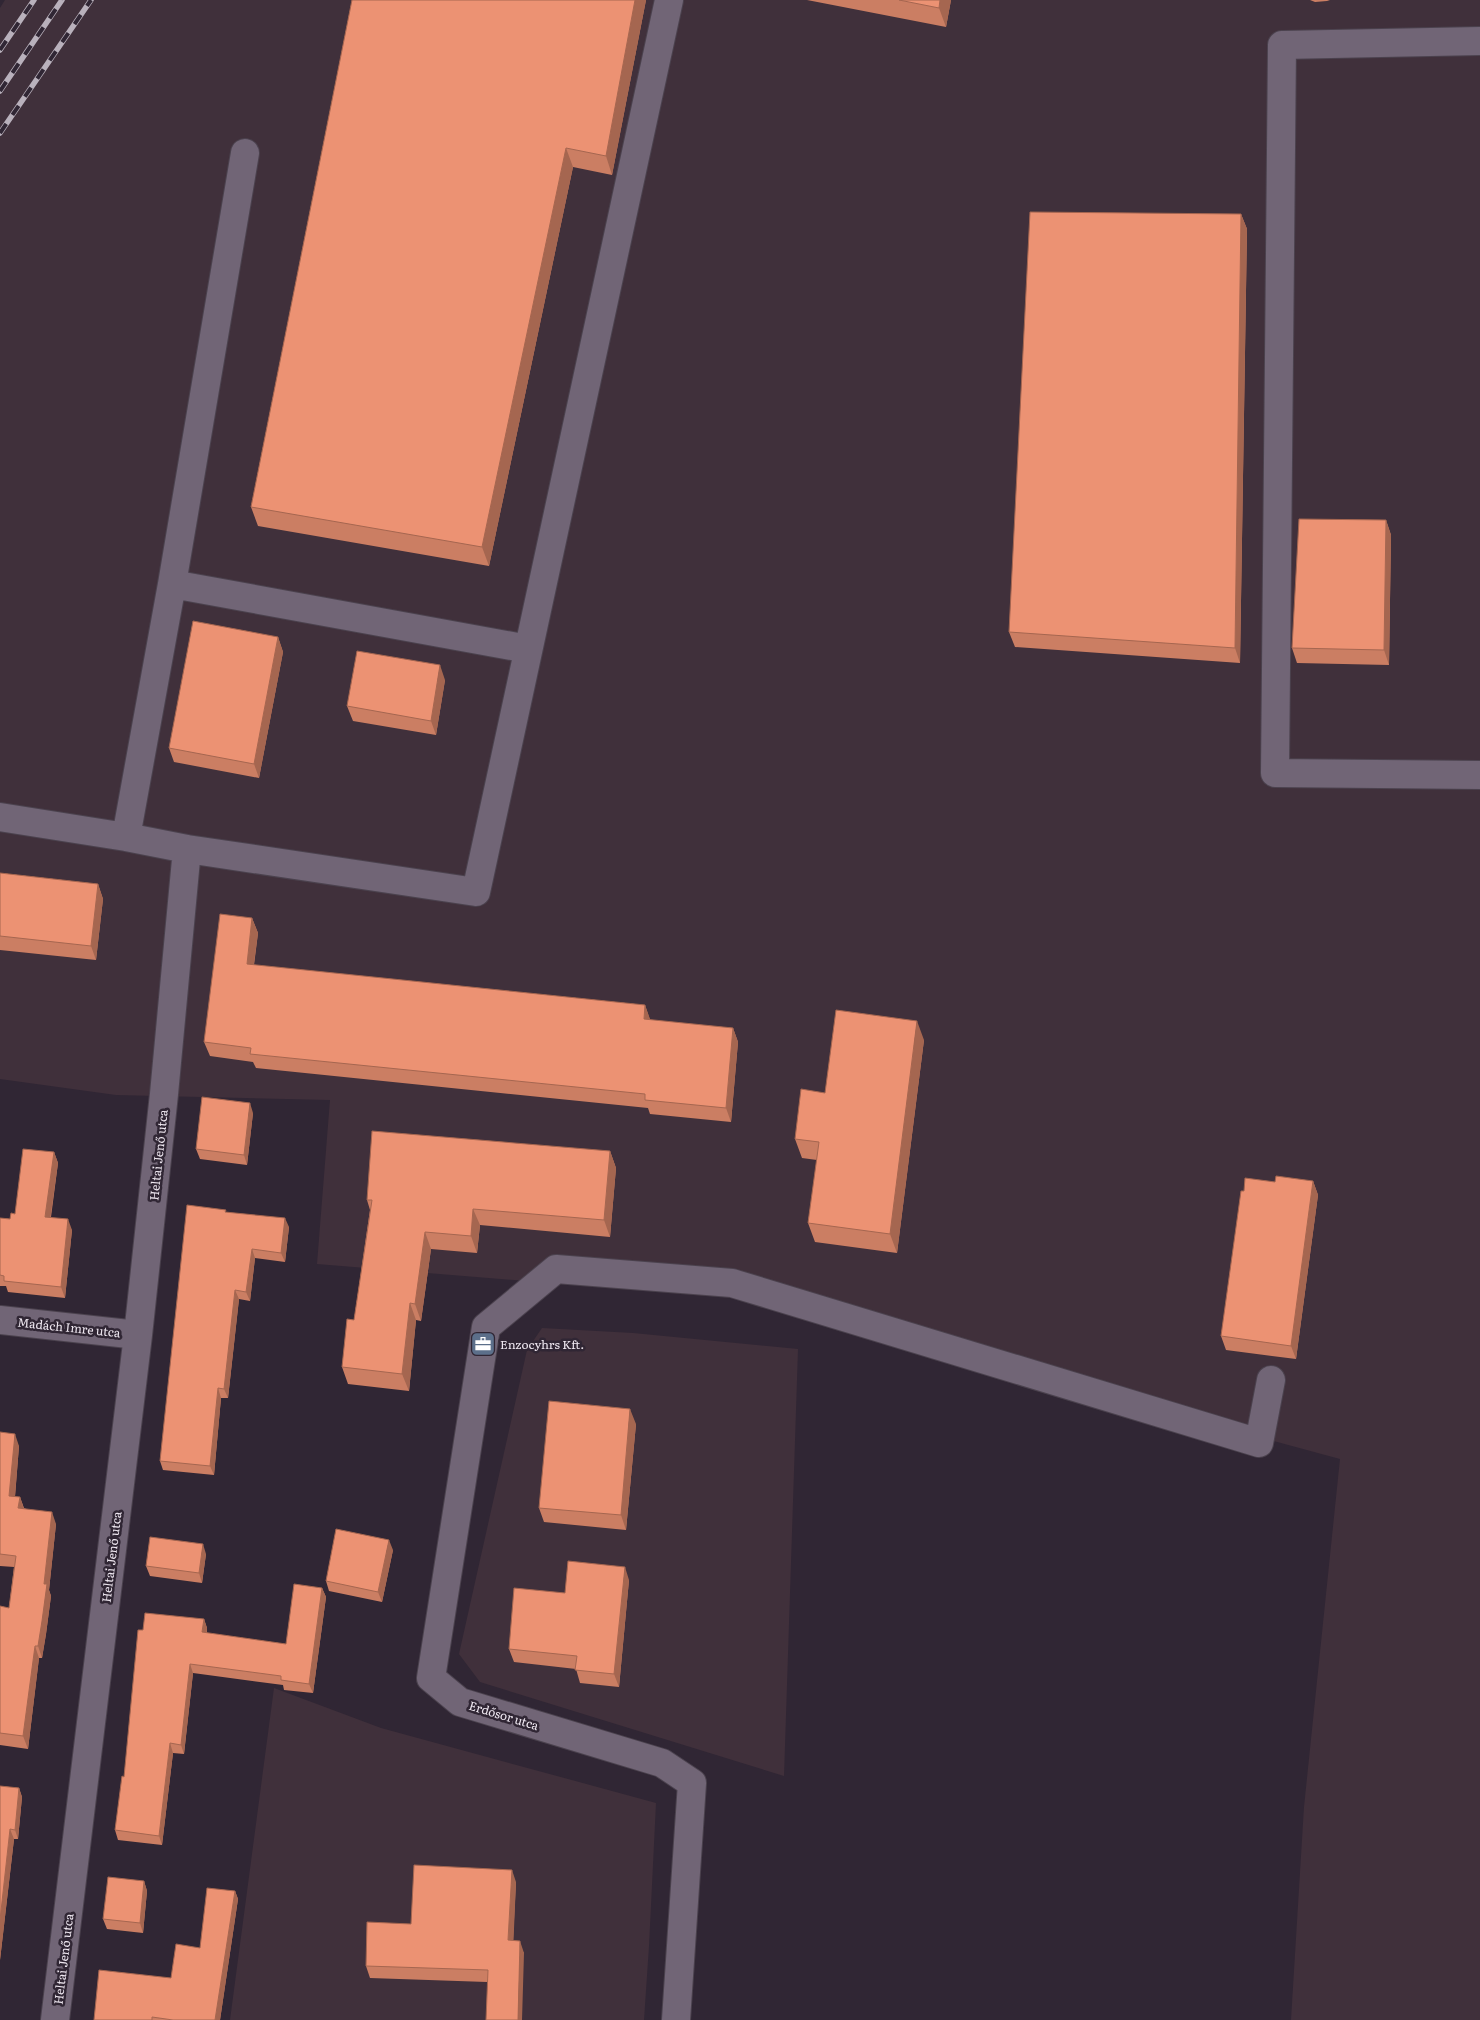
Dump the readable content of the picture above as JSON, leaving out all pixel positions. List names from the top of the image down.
{
  "streets": {
    "street": ["Heltai Jenő utca", "Madách Imre utca", "Erdősor utca"]
  },
  "crossings": [
    ["Heltai Jenő utca", "Madách Imre utca"]
  ],
  "places": {
    "office": ["Enzocyhrs Kft."]
  }
}
